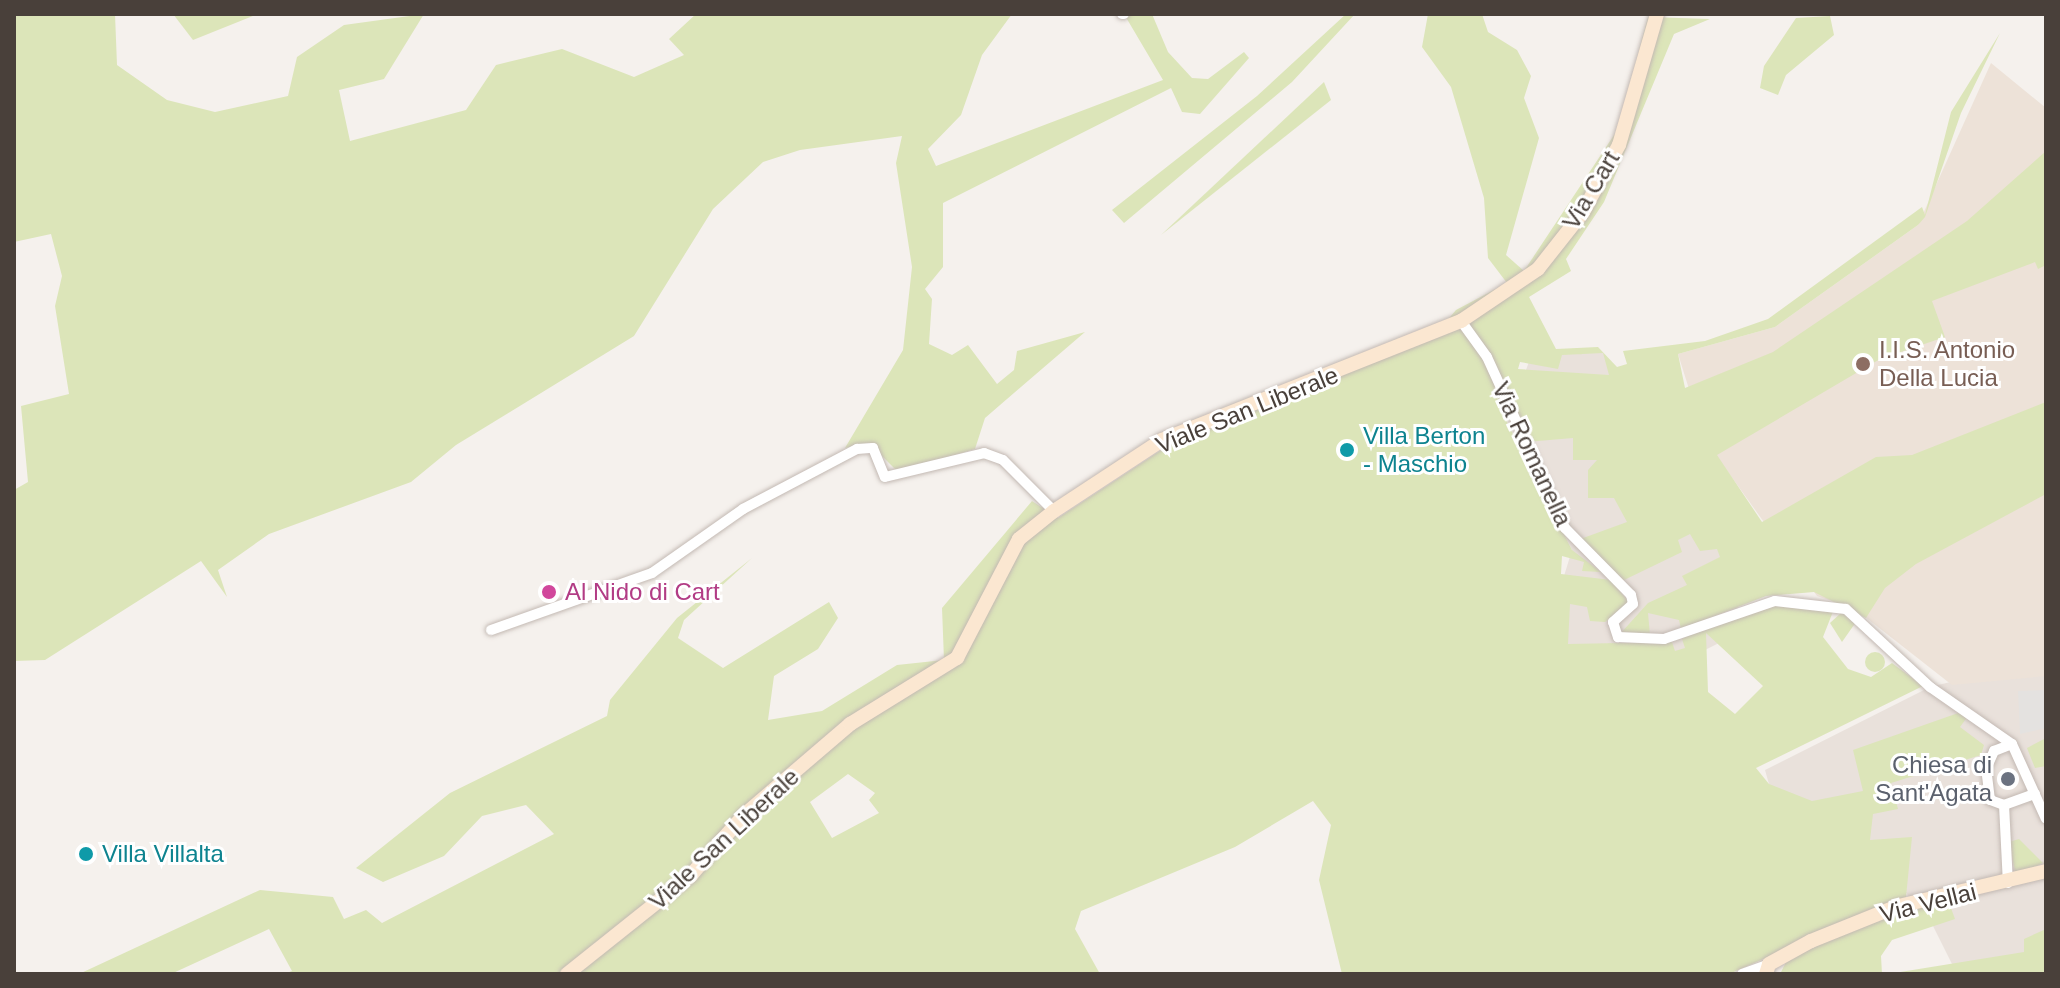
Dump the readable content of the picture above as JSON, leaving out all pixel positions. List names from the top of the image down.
{
  "streets": {
    "street": [
      "Via Cart",
      "Viale San Liberale",
      "Via Romanella",
      "Via Vellai"
    ]
  },
  "crossings": [
    ["Via Cart", "Viale San Liberale"],
    ["Via Cart", "Via Romanella"],
    ["Viale San Liberale", "Via Romanella"]
  ],
  "places": [
    "I.I.S. Antonio Della Lucia",
    "Villa Berton - Maschio",
    "Al Nido di Cart",
    "Chiesa di Sant'Agata",
    "Villa Villalta"
  ]
}
